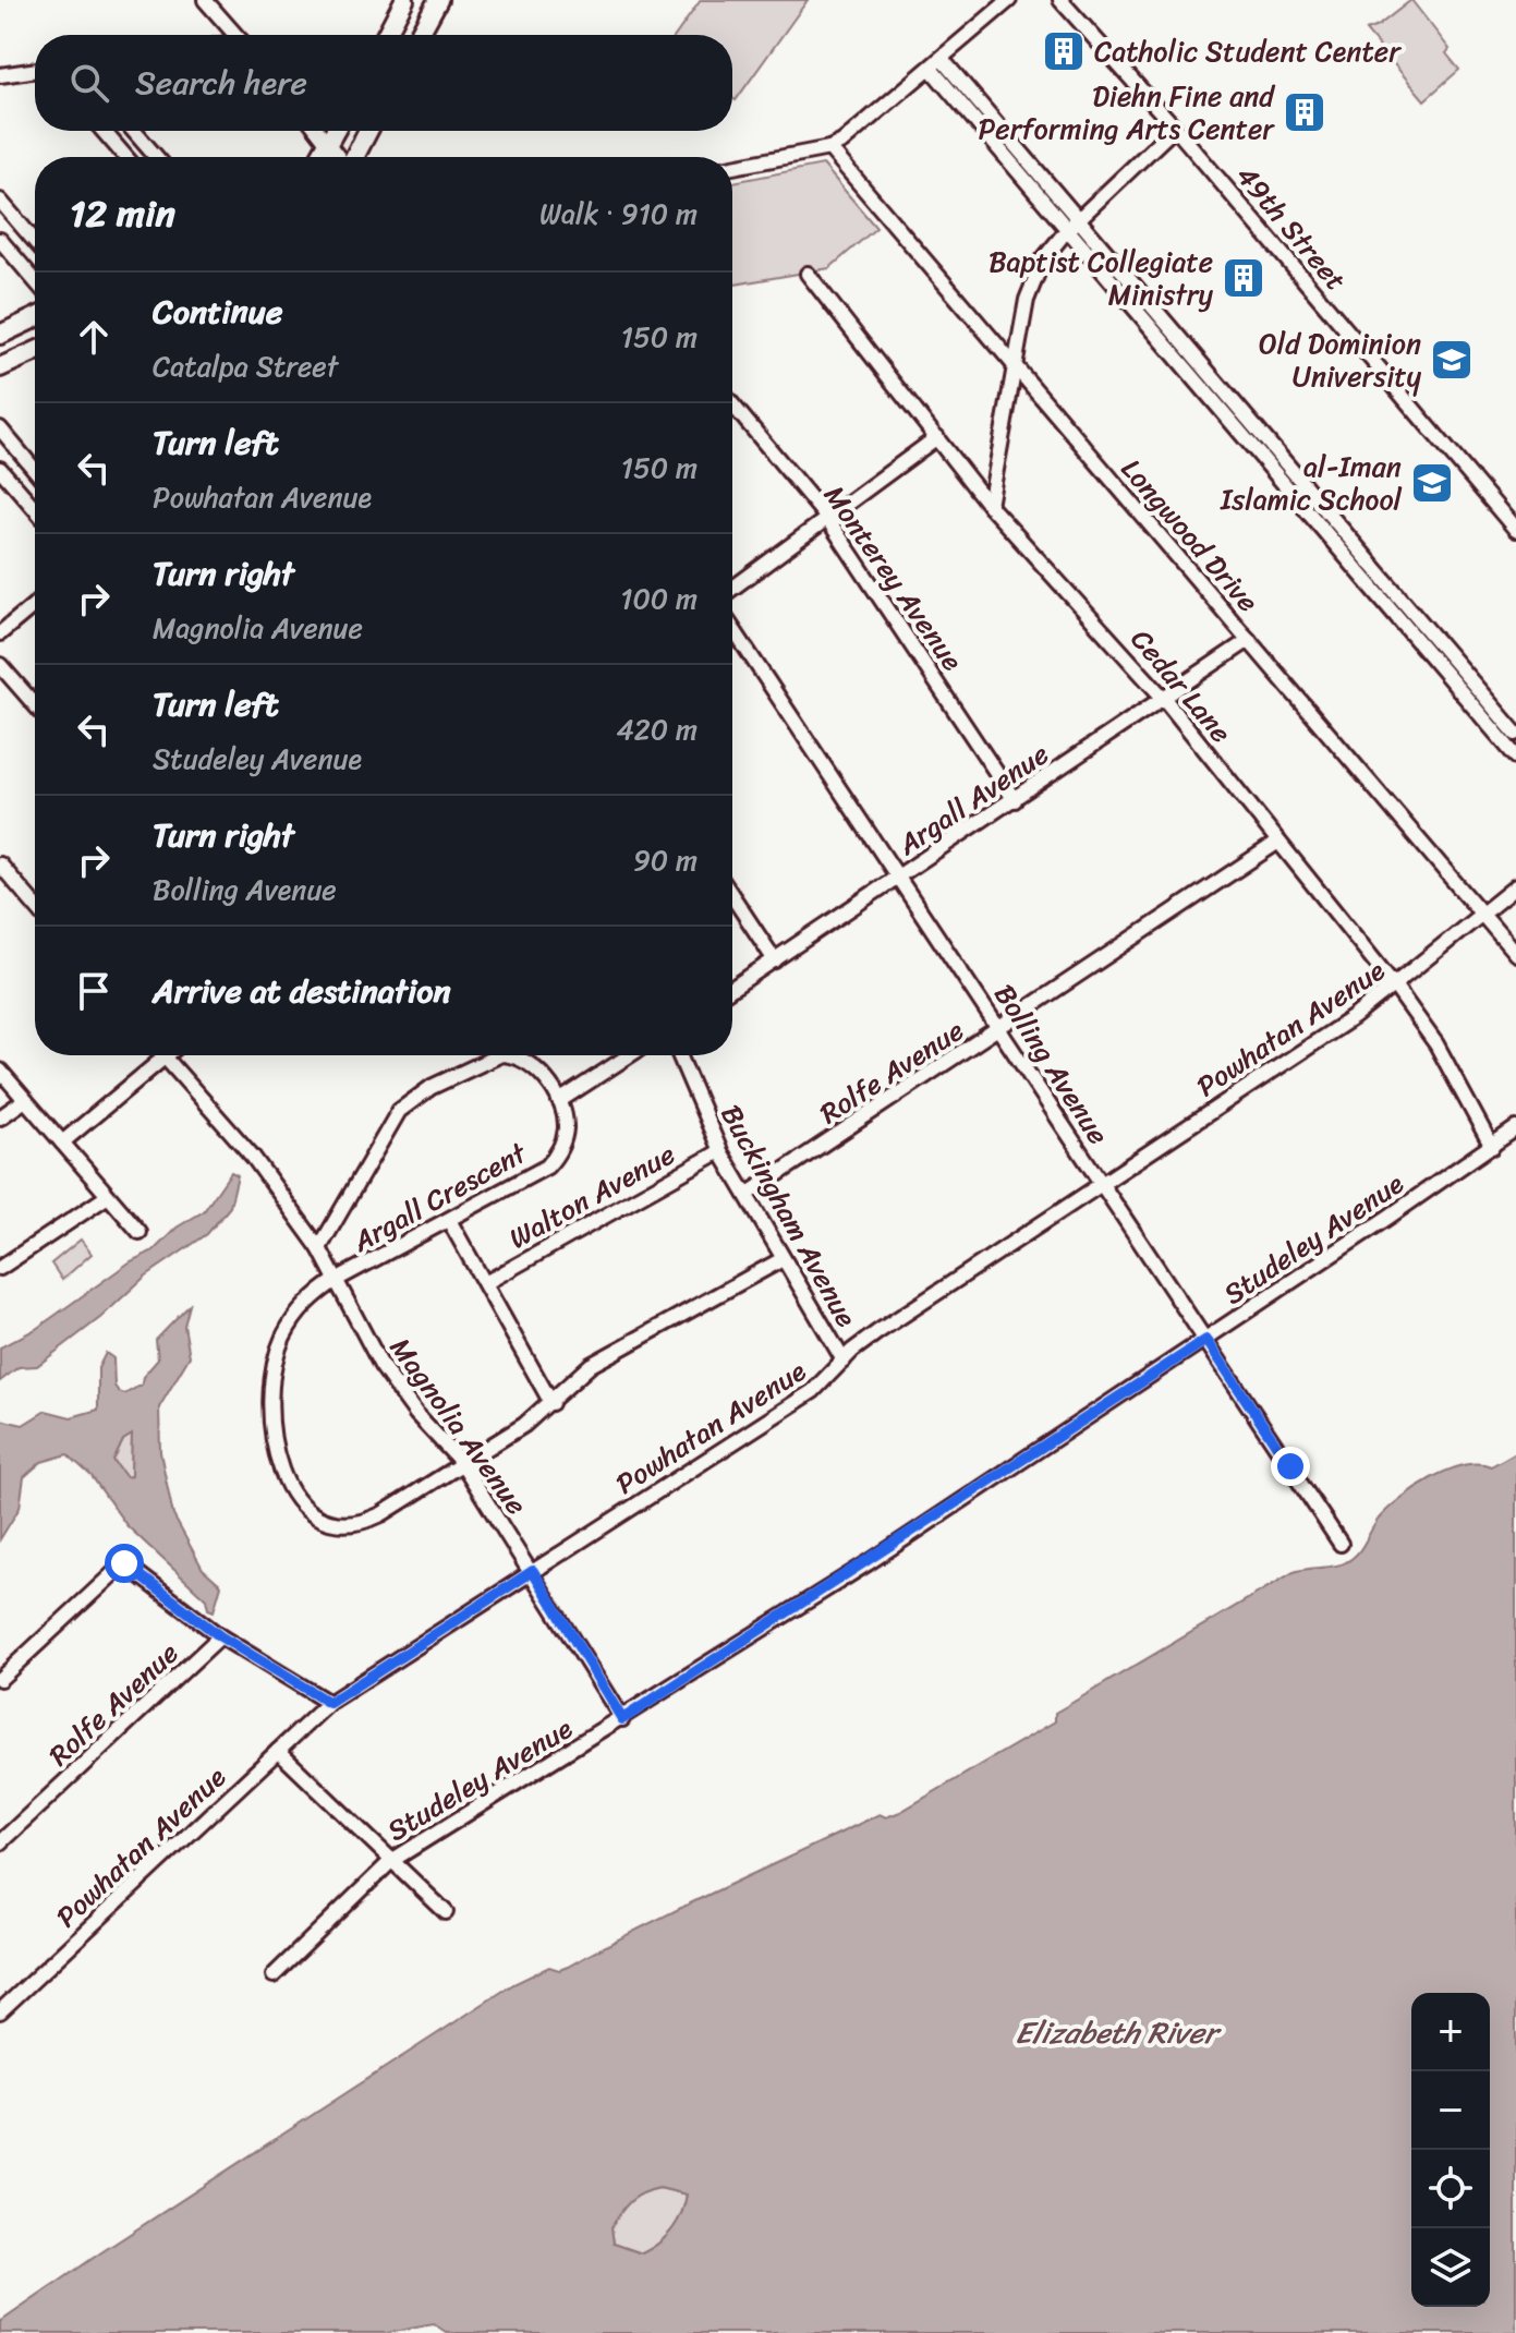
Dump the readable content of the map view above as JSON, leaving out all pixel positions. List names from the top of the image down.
{
  "streets": {
    "street": [
      "49th Street",
      "Longwood Drive",
      "Monterey Avenue",
      "Cedar Lane",
      "Argall Avenue",
      "Powhatan Avenue",
      "Bolling Avenue",
      "Rolfe Avenue",
      "Walton Avenue",
      "Argall Crescent",
      "Buckingham Avenue",
      "Studeley Avenue",
      "Magnolia Avenue"
    ]
  },
  "crossings": [
    ["Longwood Drive", "Argall Avenue"],
    ["Longwood Drive", "Powhatan Avenue"],
    ["Monterey Avenue", "Argall Avenue"],
    ["Cedar Lane", "Argall Avenue"],
    ["Cedar Lane", "Powhatan Avenue"],
    ["Cedar Lane", "Rolfe Avenue"],
    ["Cedar Lane", "Studeley Avenue"],
    ["Argall Avenue", "Bolling Avenue"],
    ["Powhatan Avenue", "Bolling Avenue"],
    ["Powhatan Avenue", "Buckingham Avenue"],
    ["Powhatan Avenue", "Magnolia Avenue"],
    ["Bolling Avenue", "Rolfe Avenue"],
    ["Bolling Avenue", "Studeley Avenue"],
    ["Rolfe Avenue", "Buckingham Avenue"],
    ["Walton Avenue", "Buckingham Avenue"],
    ["Argall Crescent", "Magnolia Avenue"],
    ["Studeley Avenue", "Magnolia Avenue"]
  ],
  "water": ["Elizabeth River"],
  "places": {
    "building": ["Catholic Student Center", "Diehn Fine and Performing Arts Center", "Baptist Collegiate Ministry"],
    "school or university": ["Old Dominion University", "al-Iman Islamic School"]
  },
  "page": {
    "search": "Search here",
    "heading": ["12 min", "Walk · 910 m"],
    "list": [
      ["Continue", "Catalpa Street", "150 m"],
      ["Turn left", "Powhatan Avenue", "150 m"],
      ["Turn right", "Magnolia Avenue", "100 m"],
      ["Turn left", "Studeley Avenue", "420 m"],
      ["Turn right", "Bolling Avenue", "90 m"],
      "Arrive at destination"
    ],
    "map_buttons": ["+", "−"]
  }
}
